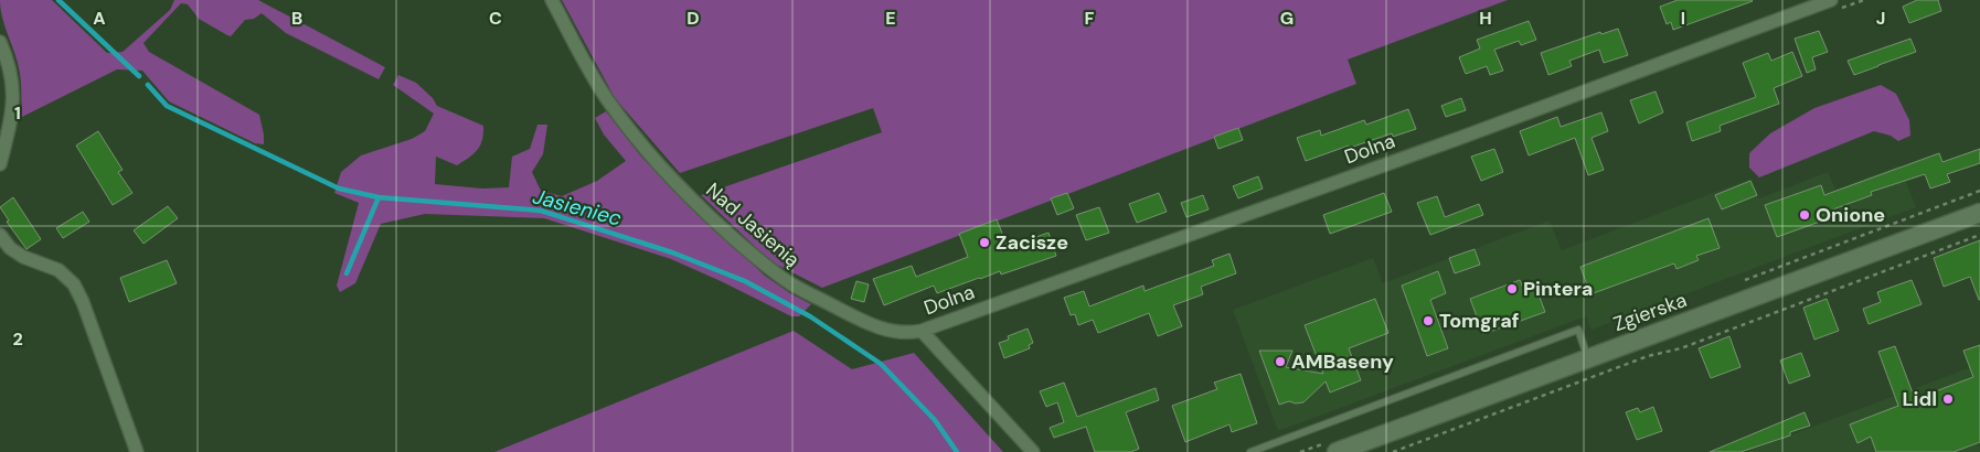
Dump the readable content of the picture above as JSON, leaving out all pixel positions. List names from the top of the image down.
{
  "streets": {
    "main road": ["Zgierska"],
    "street": ["Dolna", "Nad Jasienią"]
  },
  "crossings": [
    ["Dolna", "Nad Jasienią"]
  ],
  "water": ["Jasieniec"],
  "places": [
    "Onione",
    "Zacisze",
    "Pintera",
    "Tomgraf",
    "AMBaseny",
    "Lidl"
  ],
  "grid": {
    "columns": [
      "A",
      "B",
      "C",
      "D",
      "E",
      "F",
      "G",
      "H",
      "I",
      "J"
    ],
    "rows": ["1", "2"]
  }
}
